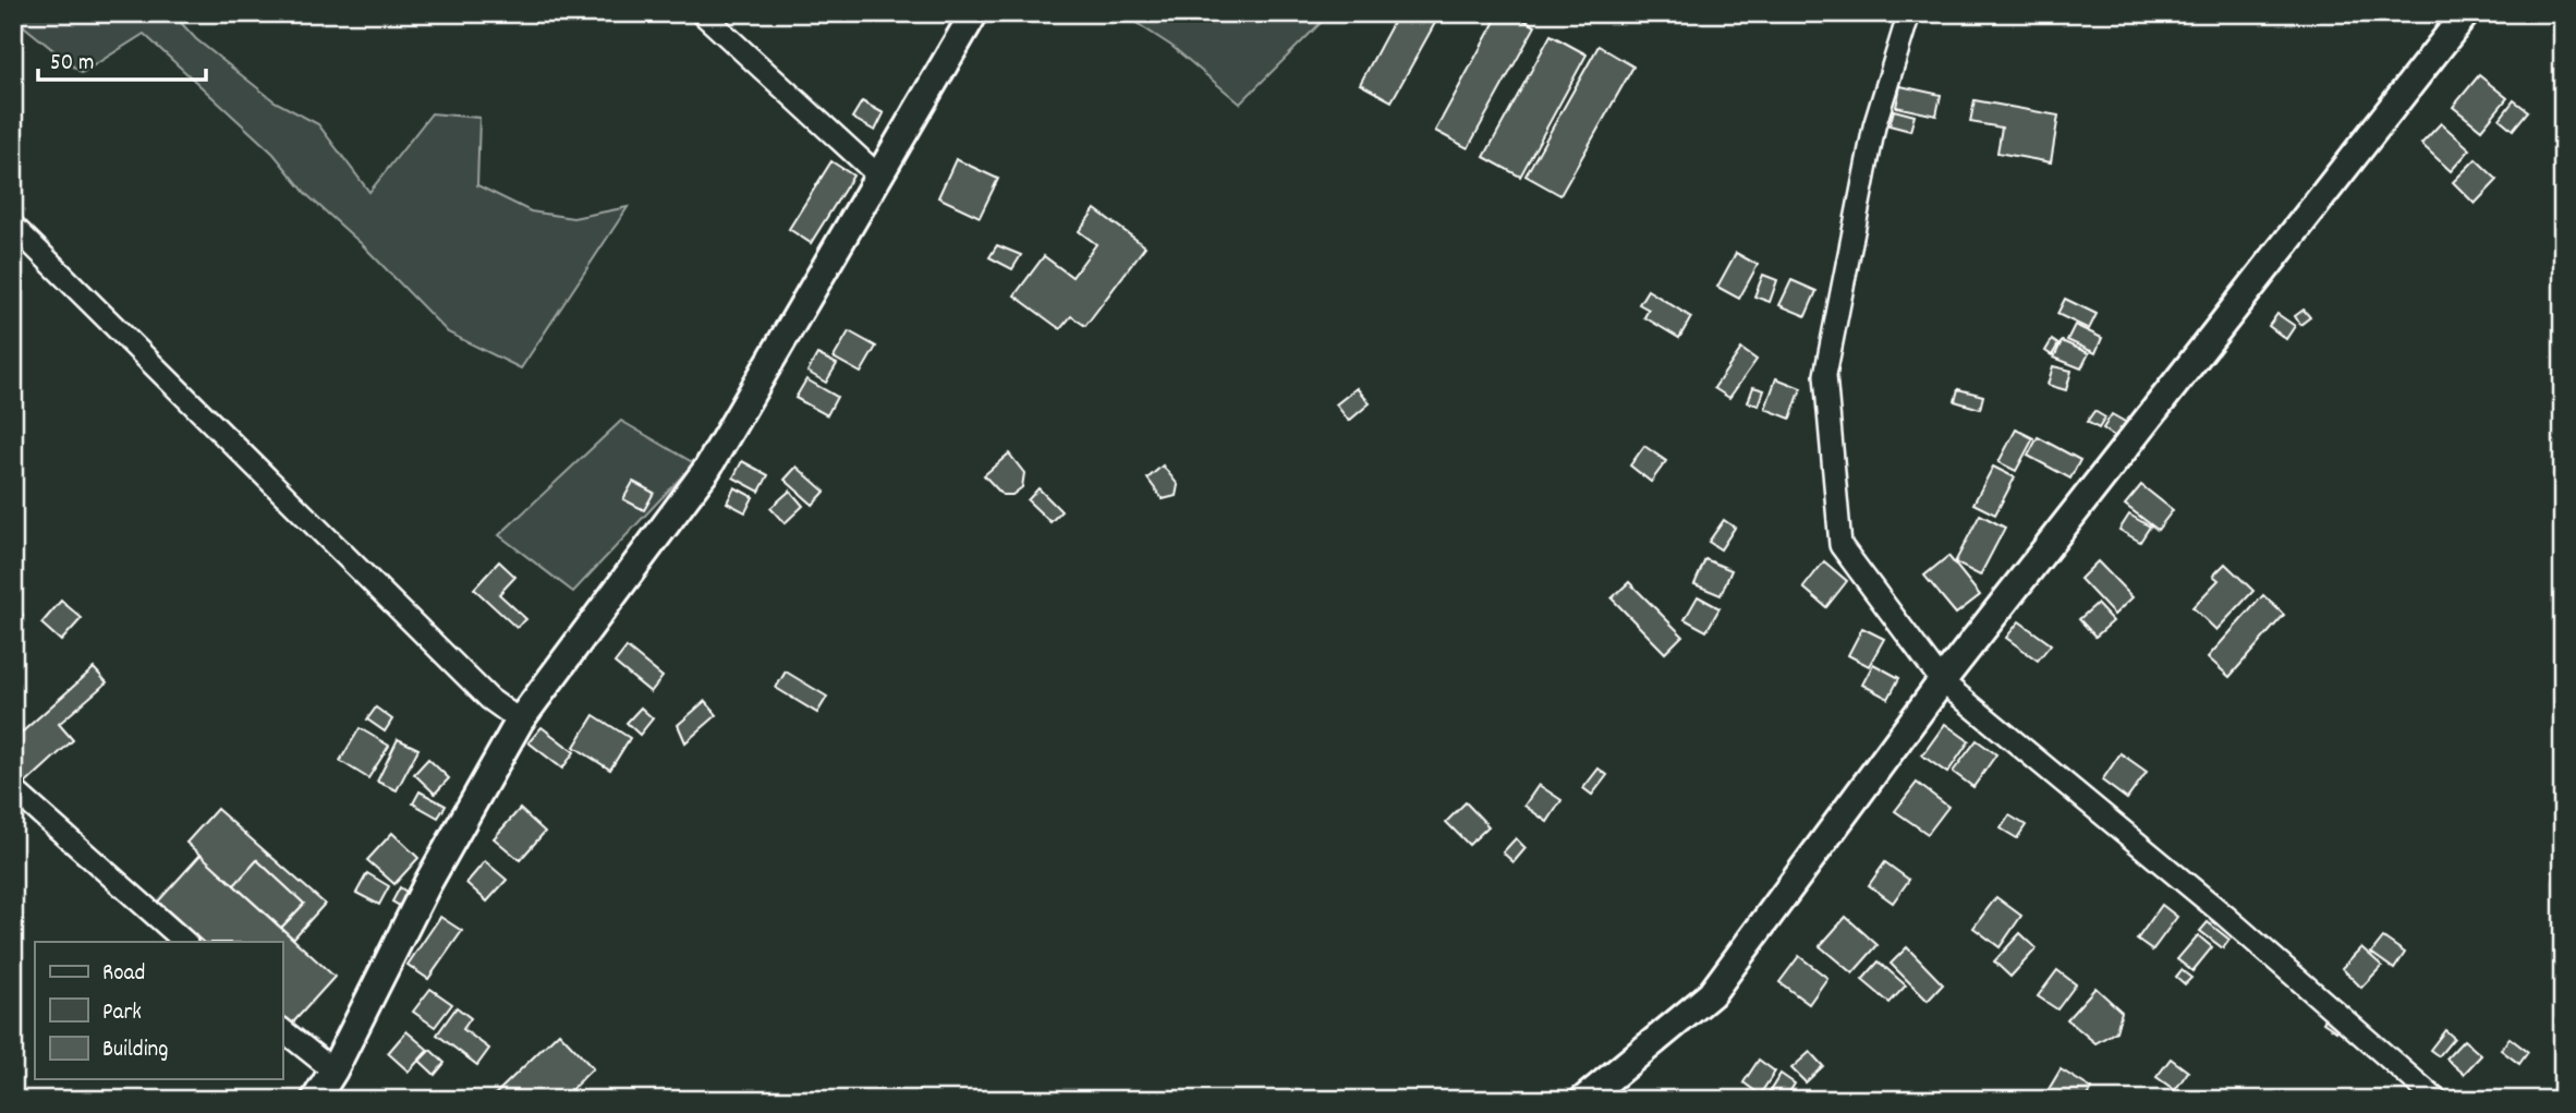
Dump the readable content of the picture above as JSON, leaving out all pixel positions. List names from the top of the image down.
{
  "legend": ["Road", "Park", "Building"],
  "scale_bar": "50 m"
}
